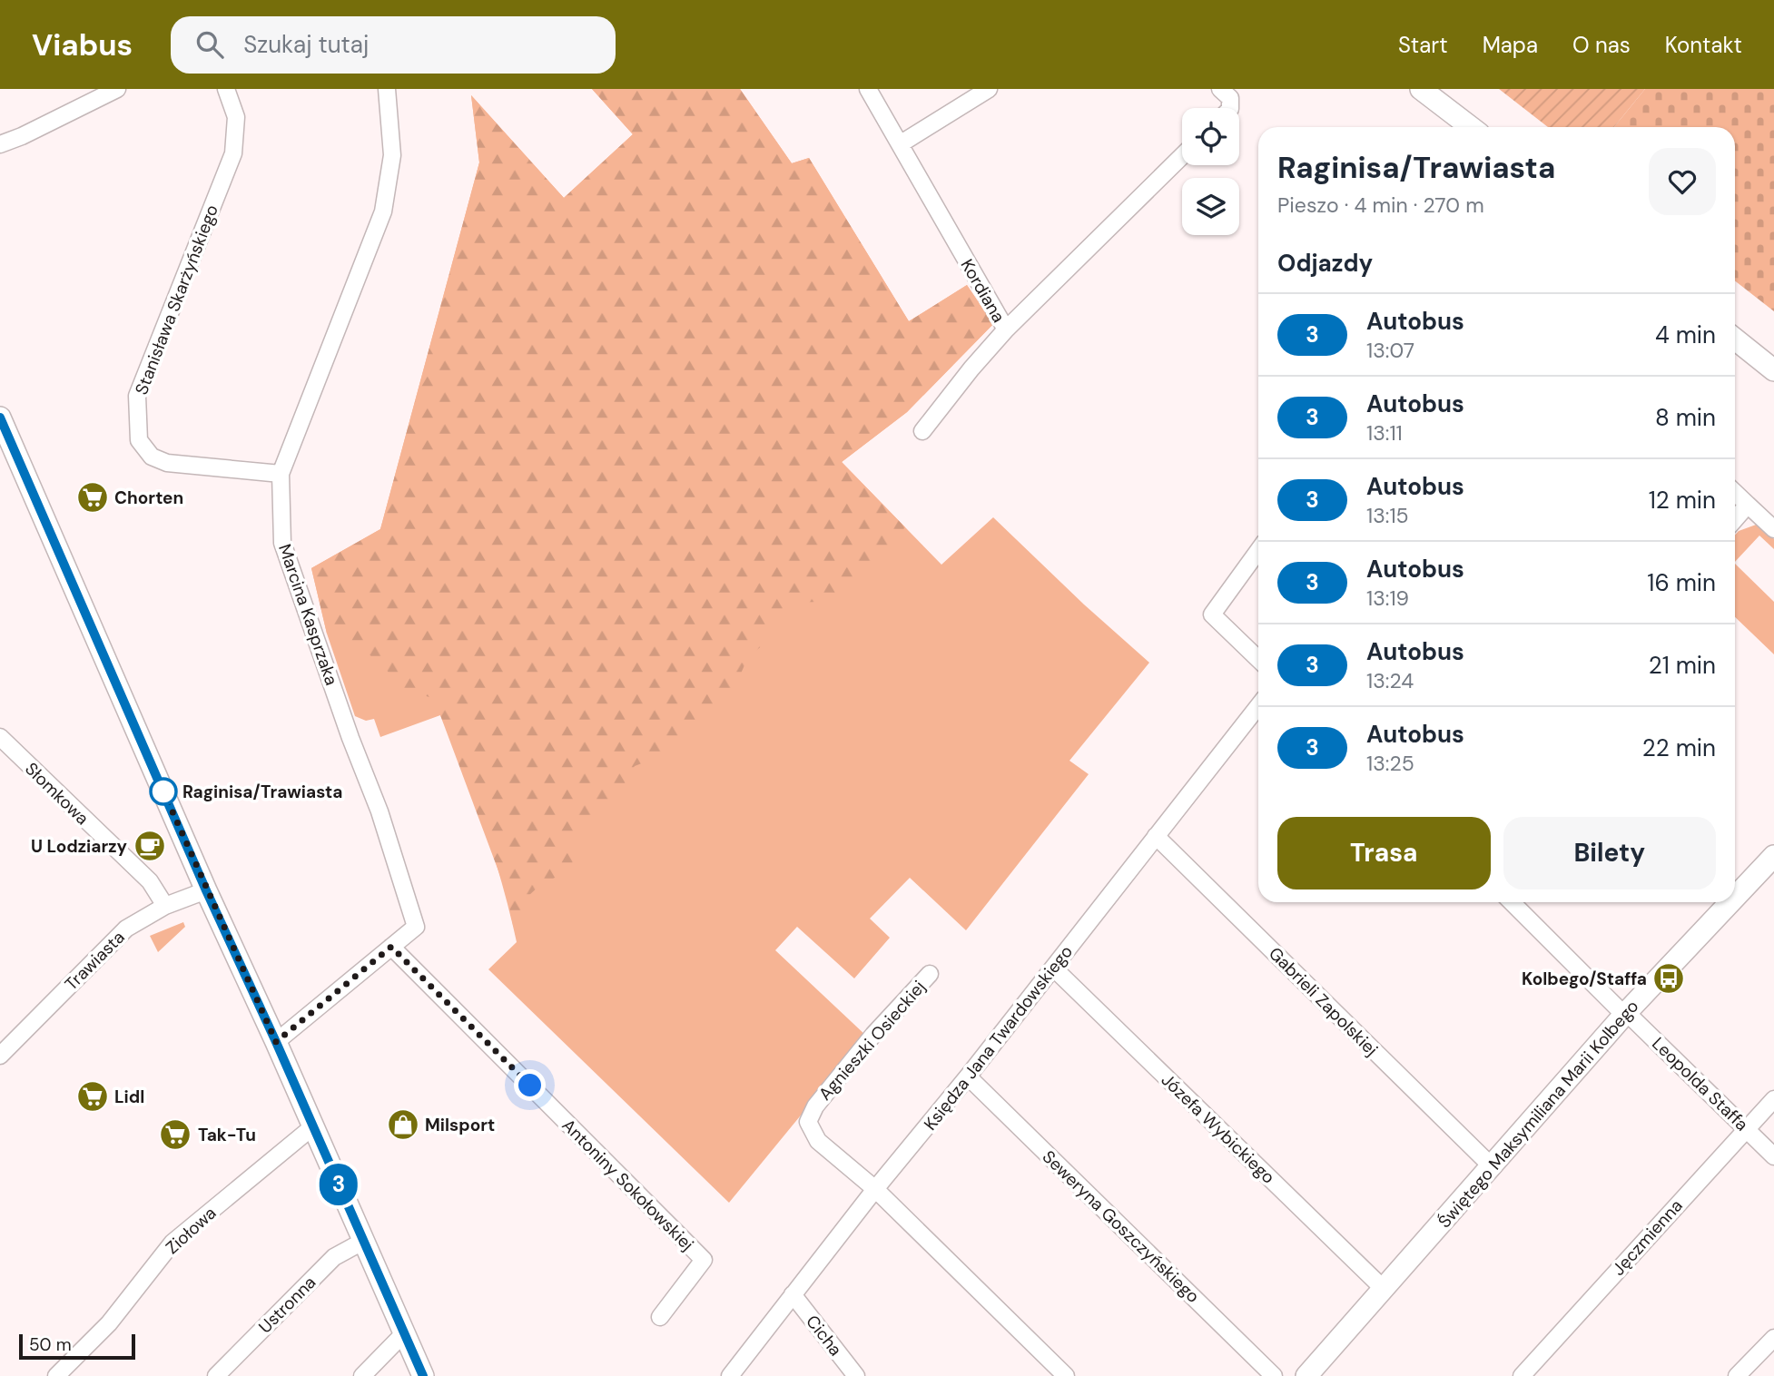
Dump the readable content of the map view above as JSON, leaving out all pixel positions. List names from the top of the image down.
{
  "streets": {
    "street": [
      "Kordiana",
      "Stanisława Skarżyńskiego",
      "Marcina Kasprzaka",
      "Słomkowa",
      "Trawiasta",
      "Gabrieli Zapolskiej",
      "Księdza Jana Twardowskiego",
      "Agnieszki Osieckiej",
      "Leopolda Staffa",
      "Świętego Maksymiliana Marii Kolbego",
      "Józefa Wybickiego",
      "Antoniny Sokołowskiej",
      "Seweryna Goszczyńskiego",
      "Ziołowa",
      "Jęczmienna",
      "Ustronna",
      "Cicha"
    ]
  },
  "crossings": [
    ["Stanisława Skarżyńskiego", "Marcina Kasprzaka"],
    ["Marcina Kasprzaka", "Antoniny Sokołowskiej"],
    ["Słomkowa", "Trawiasta"],
    ["Gabrieli Zapolskiej", "Księdza Jana Twardowskiego"],
    ["Gabrieli Zapolskiej", "Świętego Maksymiliana Marii Kolbego"],
    ["Księdza Jana Twardowskiego", "Agnieszki Osieckiej"],
    ["Księdza Jana Twardowskiego", "Józefa Wybickiego"],
    ["Księdza Jana Twardowskiego", "Seweryna Goszczyńskiego"],
    ["Księdza Jana Twardowskiego", "Cicha"],
    ["Leopolda Staffa", "Świętego Maksymiliana Marii Kolbego"],
    ["Leopolda Staffa", "Jęczmienna"],
    ["Świętego Maksymiliana Marii Kolbego", "Józefa Wybickiego"]
  ],
  "places": {
    "supermarket": ["Chorten", "Lidl", "Tak-Tu"],
    "other": ["Raginisa/Trawiasta"],
    "cafe": ["U Lodziarzy"],
    "bus stop": ["Kolbego/Staffa"],
    "shop": ["Milsport"]
  },
  "lines": ["bus line 3"],
  "scale_bar": "50 m",
  "page": {
    "header": "Viabus",
    "search": "Szukaj tutaj",
    "nav": [
      "Start",
      "Mapa",
      "O nas",
      "Kontakt"
    ],
    "on_map": "3",
    "heading": [
      ["Raginisa/Trawiasta", "Pieszo · 4 min · 270 m"],
      "Odjazdy"
    ],
    "list": [
      {
        "mark": "3",
        "name": "Autobus",
        "note": "13:07",
        "value": "4 min"
      },
      {
        "mark": "3",
        "name": "Autobus",
        "note": "13:11",
        "value": "8 min"
      },
      {
        "mark": "3",
        "name": "Autobus",
        "note": "13:15",
        "value": "12 min"
      },
      {
        "mark": "3",
        "name": "Autobus",
        "note": "13:19",
        "value": "16 min"
      },
      {
        "mark": "3",
        "name": "Autobus",
        "note": "13:24",
        "value": "21 min"
      },
      {
        "mark": "3",
        "name": "Autobus",
        "note": "13:25",
        "value": "22 min"
      }
    ],
    "buttons": ["Trasa", "Bilety"],
    "scale": "50 m"
  }
}
